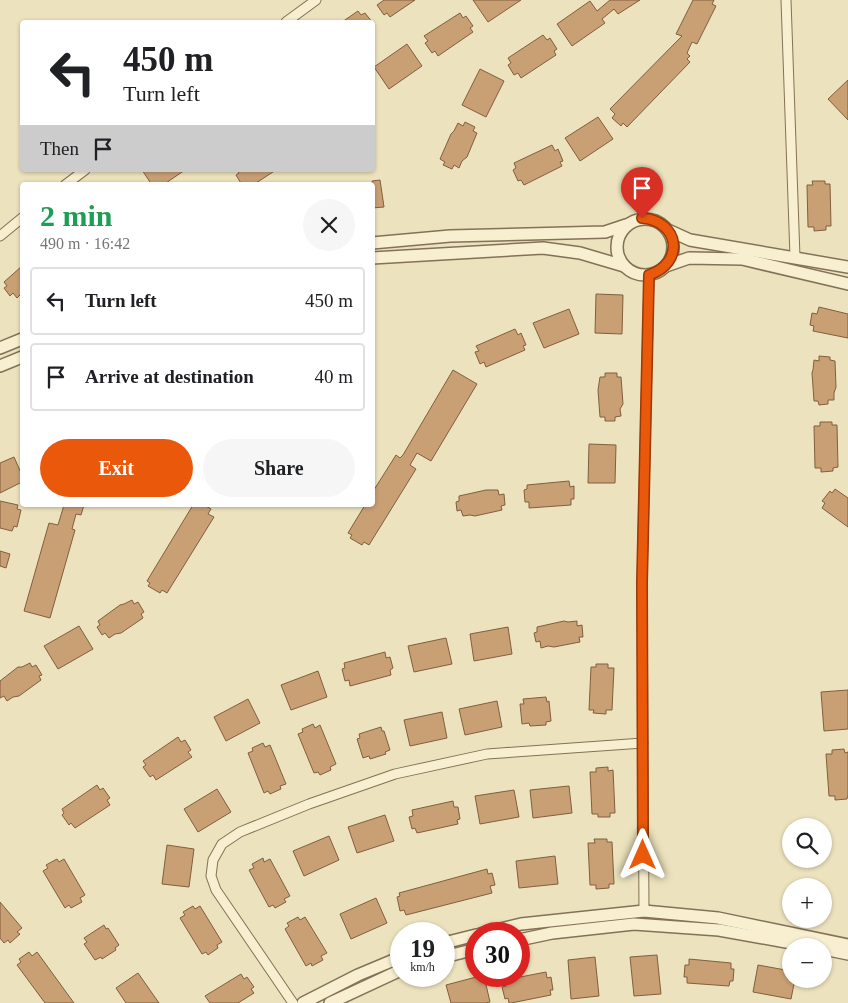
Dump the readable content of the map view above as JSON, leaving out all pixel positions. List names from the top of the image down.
{
  "page": {
    "turn": ["450 m", "Turn left"],
    "then": "Then",
    "heading": ["2 min", "490 m · 16:42"],
    "list": [
      {
        "name": "Turn left",
        "value": "450 m"
      },
      {
        "name": "Arrive at destination",
        "value": "40 m"
      }
    ],
    "buttons": ["Exit", "Share"],
    "map_buttons": ["+", "−"],
    "speed": "19 km/h",
    "limit": "30"
  }
}
